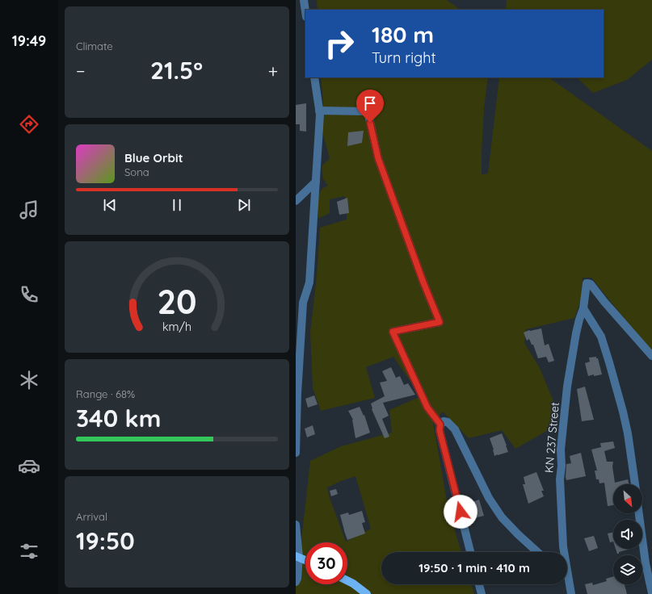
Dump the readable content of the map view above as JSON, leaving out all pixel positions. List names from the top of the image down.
{
  "streets": {
    "street": ["KN 237 Street"]
  },
  "north": "bottom right",
  "page": {
    "tabs": "19:49",
    "tile": [
      "Climate",
      ["Range · 68%", "340 km"],
      ["Arrival", "19:50"]
    ],
    "turn": ["180 m", "Turn right"],
    "heat": ["−", "21.5°", "+"],
    "song": ["Blue Orbit", "Sona"],
    "limit": "30",
    "trip": "19:50 · 1 min · 410 m",
    "gauge": ["20", "km/h"]
  }
}
